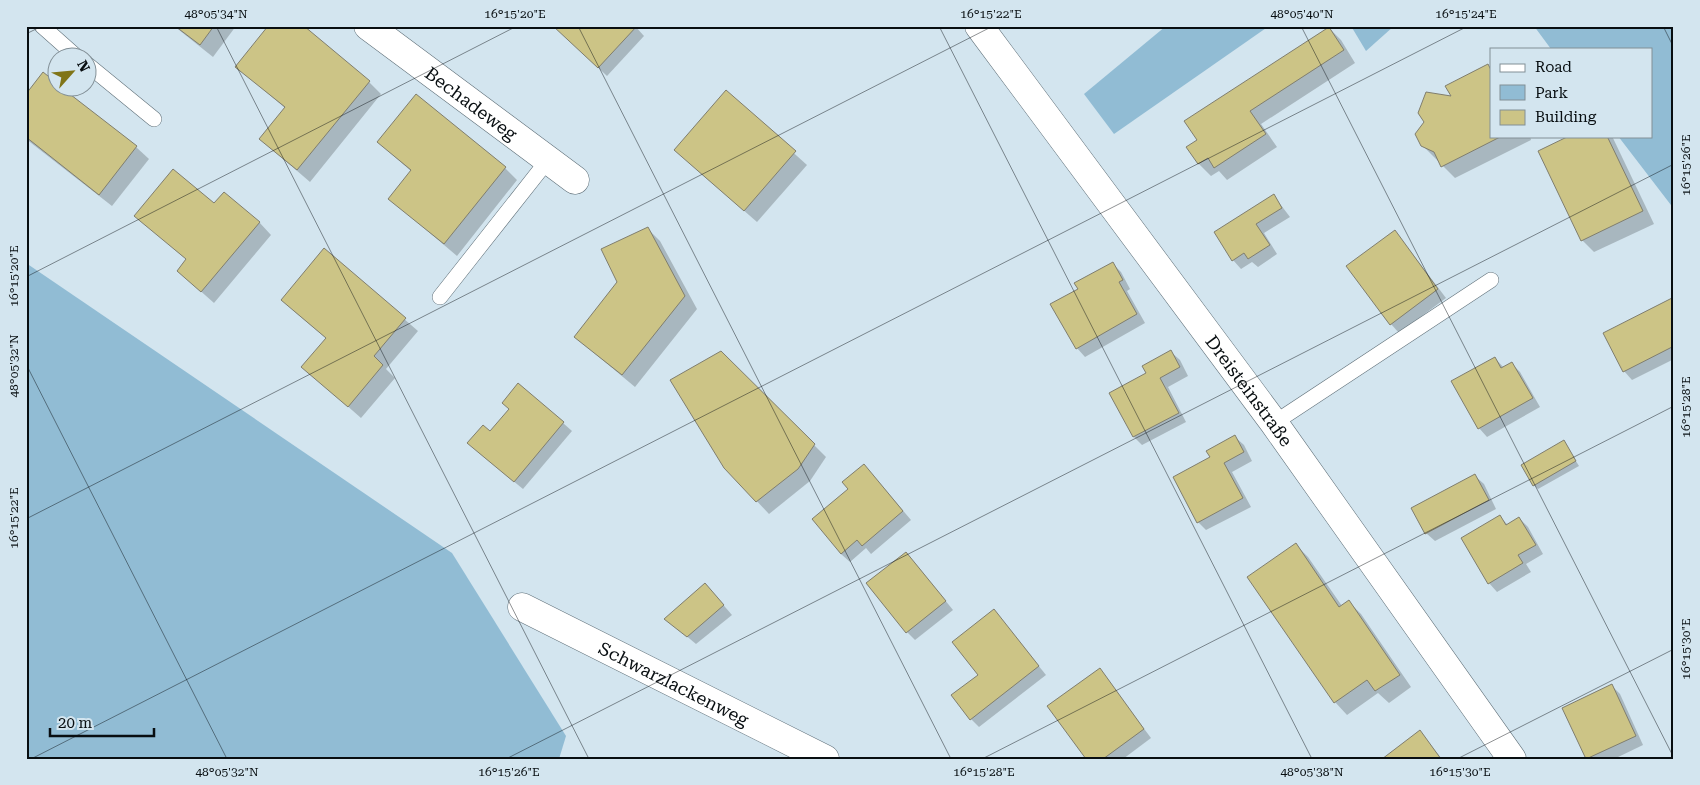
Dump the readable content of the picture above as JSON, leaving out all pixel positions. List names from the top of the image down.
{
  "streets": {
    "street": ["Bechadeweg", "Dreisteinstraße", "Schwarzlackenweg"]
  },
  "legend": ["Road", "Park", "Building"],
  "scale_bar": "20 m",
  "north": "top right",
  "coordinates": [
    "48°05'34\"N",
    "16°15'20\"E",
    "16°15'22\"E",
    "48°05'40\"N",
    "16°15'24\"E",
    "16°15'26\"E",
    "48°05'32\"N",
    "16°15'28\"E",
    "16°15'30\"E",
    "48°05'38\"N"
  ]
}
